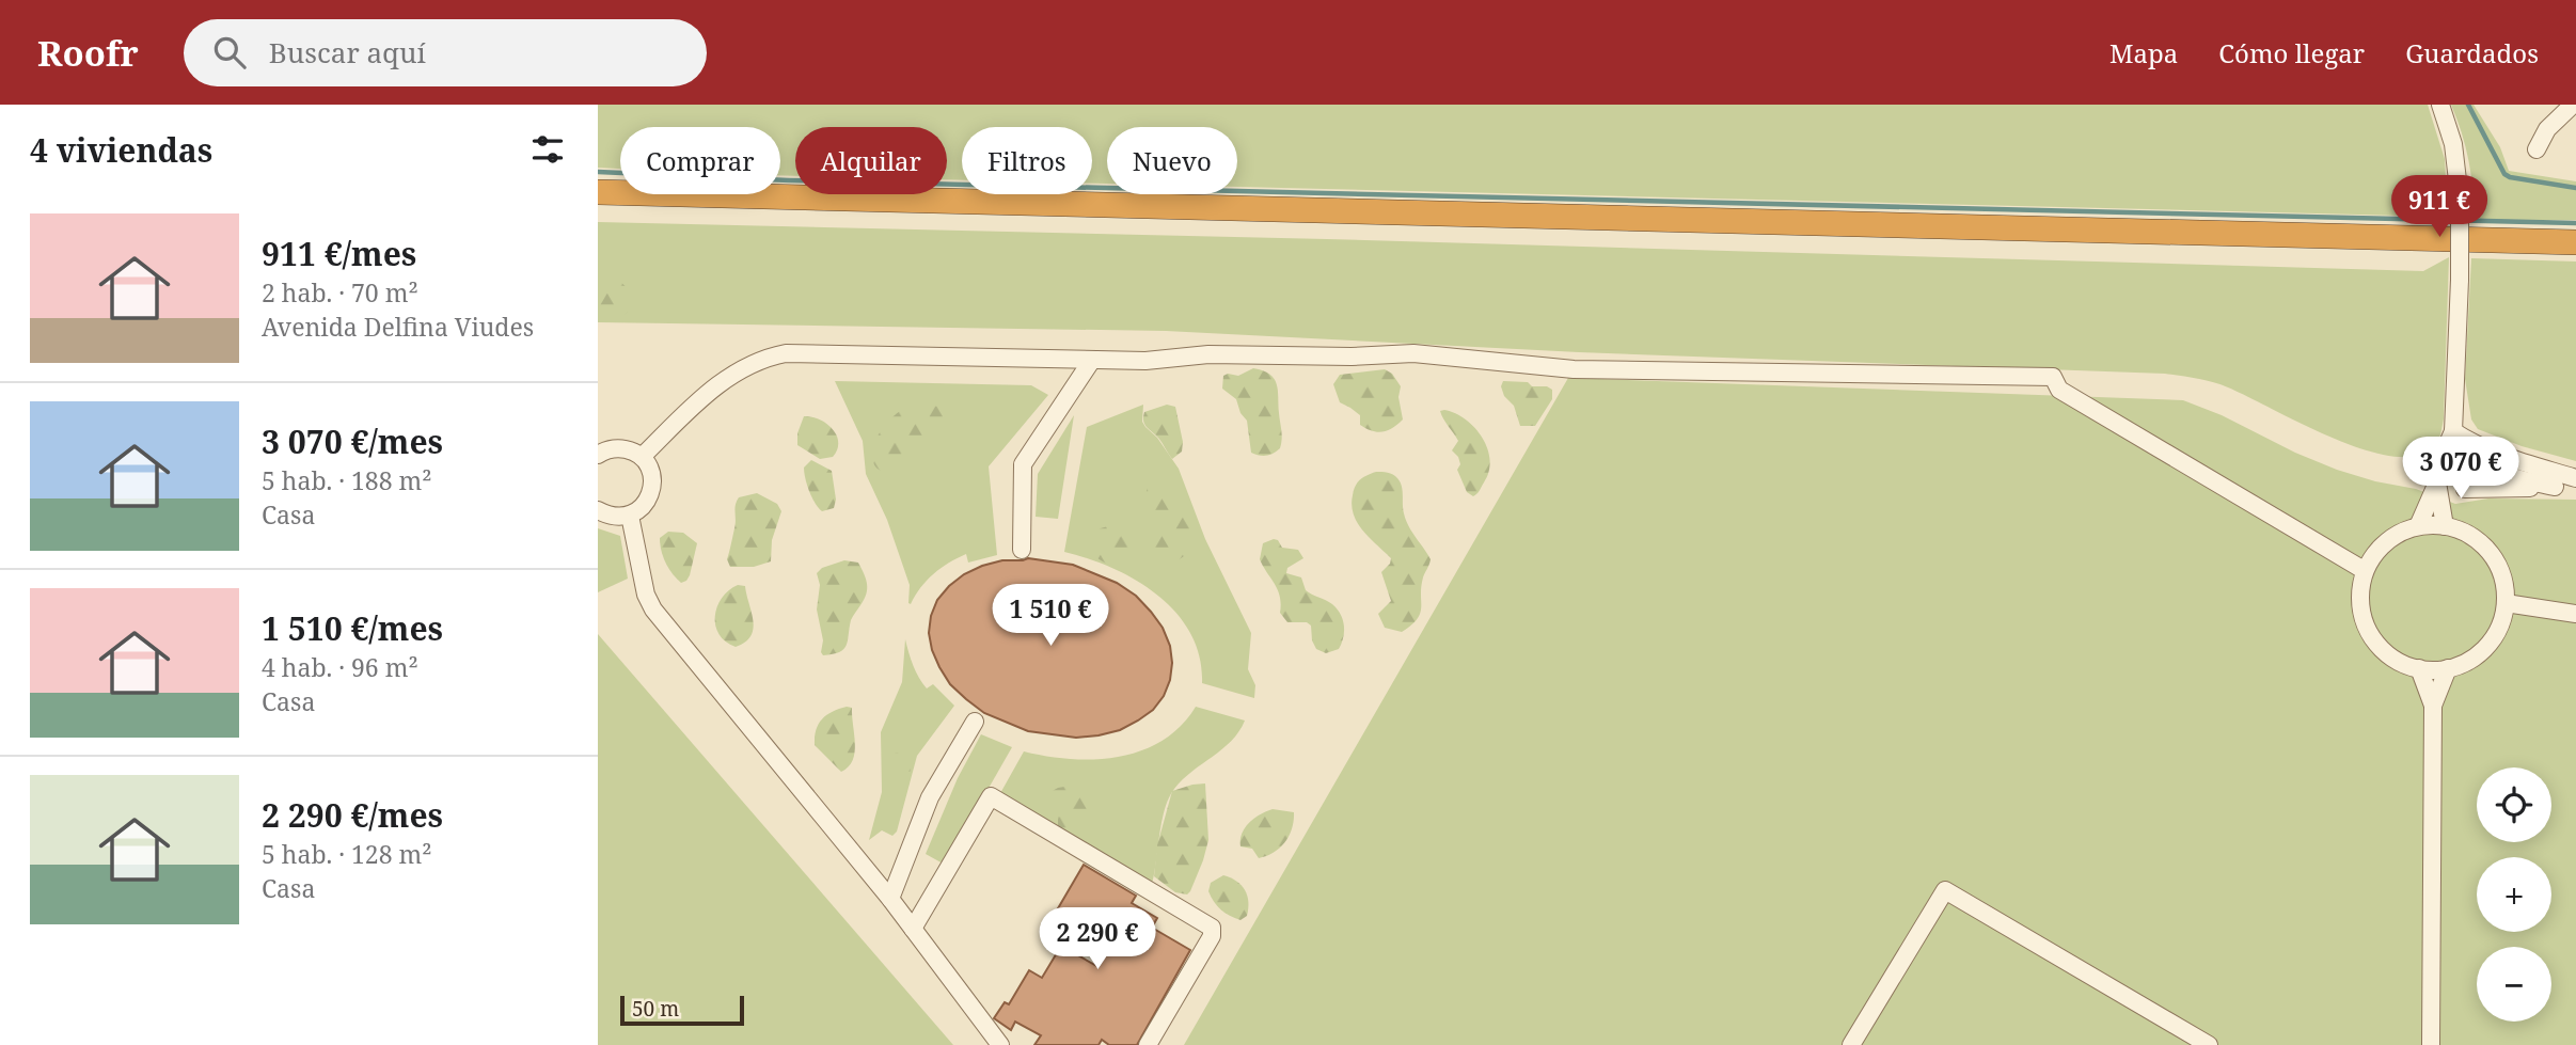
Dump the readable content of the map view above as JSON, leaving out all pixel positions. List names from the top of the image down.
{
  "scale_bar": "50 m",
  "page": {
    "header": "Roofr",
    "search": "Buscar aquí",
    "nav": ["Mapa", "Cómo llegar", "Guardados"],
    "heading": "4 viviendas",
    "chip": [
      "Comprar",
      "Alquilar",
      "Filtros",
      "Nuevo"
    ],
    "price": [
      "911 €",
      "3 070 €",
      "1 510 €",
      "2 290 €"
    ],
    "list": [
      {
        "name": "911 €/mes",
        "note": "2 hab. · 70 m² · Avenida Delfina Viudes"
      },
      {
        "name": "3 070 €/mes",
        "note": "5 hab. · 188 m² · Casa"
      },
      {
        "name": "1 510 €/mes",
        "note": "4 hab. · 96 m² · Casa"
      },
      {
        "name": "2 290 €/mes",
        "note": "5 hab. · 128 m² · Casa"
      }
    ],
    "map_buttons": ["+", "−"],
    "scale": "50 m"
  }
}
